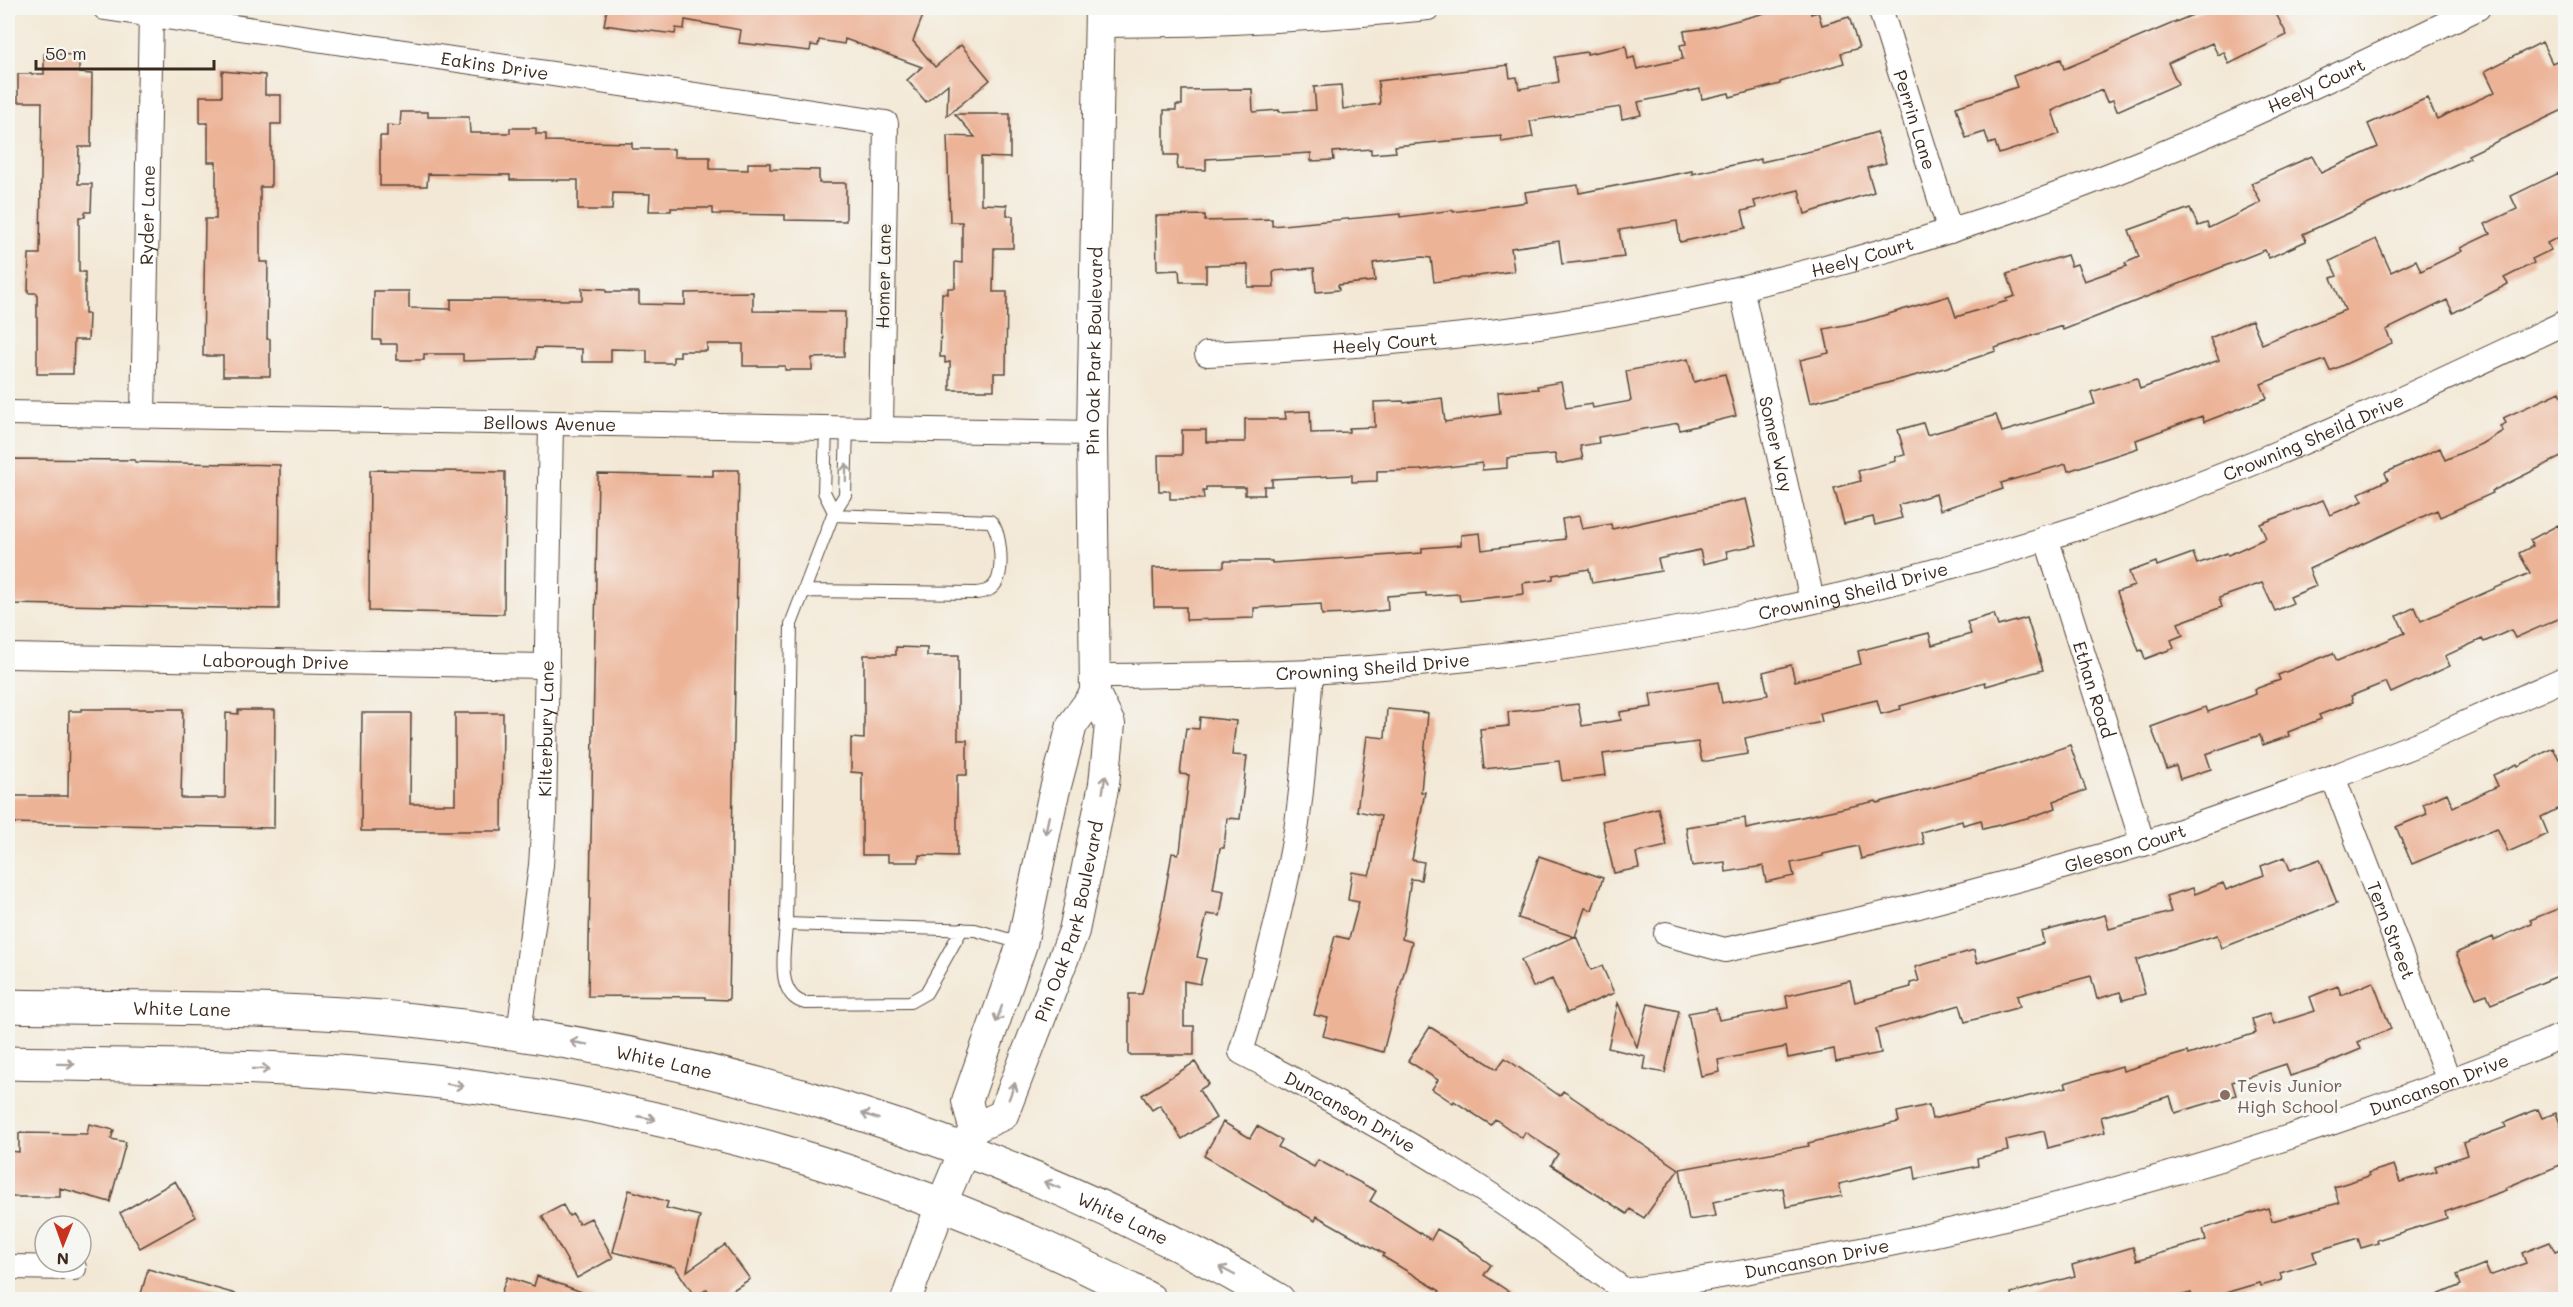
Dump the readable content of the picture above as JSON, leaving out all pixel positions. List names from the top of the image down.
{
  "streets": {
    "main road": ["White Lane"],
    "street": [
      "Eakins Drive",
      "Heely Court",
      "Perrin Lane",
      "Ryder Lane",
      "Homer Lane",
      "Pin Oak Park Boulevard",
      "Bellows Avenue",
      "Crowning Sheild Drive",
      "Somer Way",
      "Laborough Drive",
      "Ethan Road",
      "Kilterbury Lane",
      "Gleeson Court",
      "Tern Street",
      "Duncanson Drive"
    ]
  },
  "crossings": [
    ["Eakins Drive", "Ryder Lane"],
    ["Eakins Drive", "Homer Lane"],
    ["Heely Court", "Perrin Lane"],
    ["Heely Court", "Somer Way"],
    ["Ryder Lane", "Bellows Avenue"],
    ["Homer Lane", "Bellows Avenue"],
    ["Pin Oak Park Boulevard", "Bellows Avenue"],
    ["Pin Oak Park Boulevard", "Crowning Sheild Drive"],
    ["Pin Oak Park Boulevard", "White Lane"],
    ["Bellows Avenue", "Kilterbury Lane"],
    ["Crowning Sheild Drive", "Somer Way"],
    ["Crowning Sheild Drive", "Ethan Road"],
    ["Crowning Sheild Drive", "Duncanson Drive"],
    ["Laborough Drive", "Kilterbury Lane"],
    ["Ethan Road", "Gleeson Court"],
    ["Kilterbury Lane", "White Lane"],
    ["Gleeson Court", "Tern Street"],
    ["Tern Street", "Duncanson Drive"]
  ],
  "places": ["Tevis Junior High School"],
  "scale_bar": "50 m",
  "north": "bottom"
}
